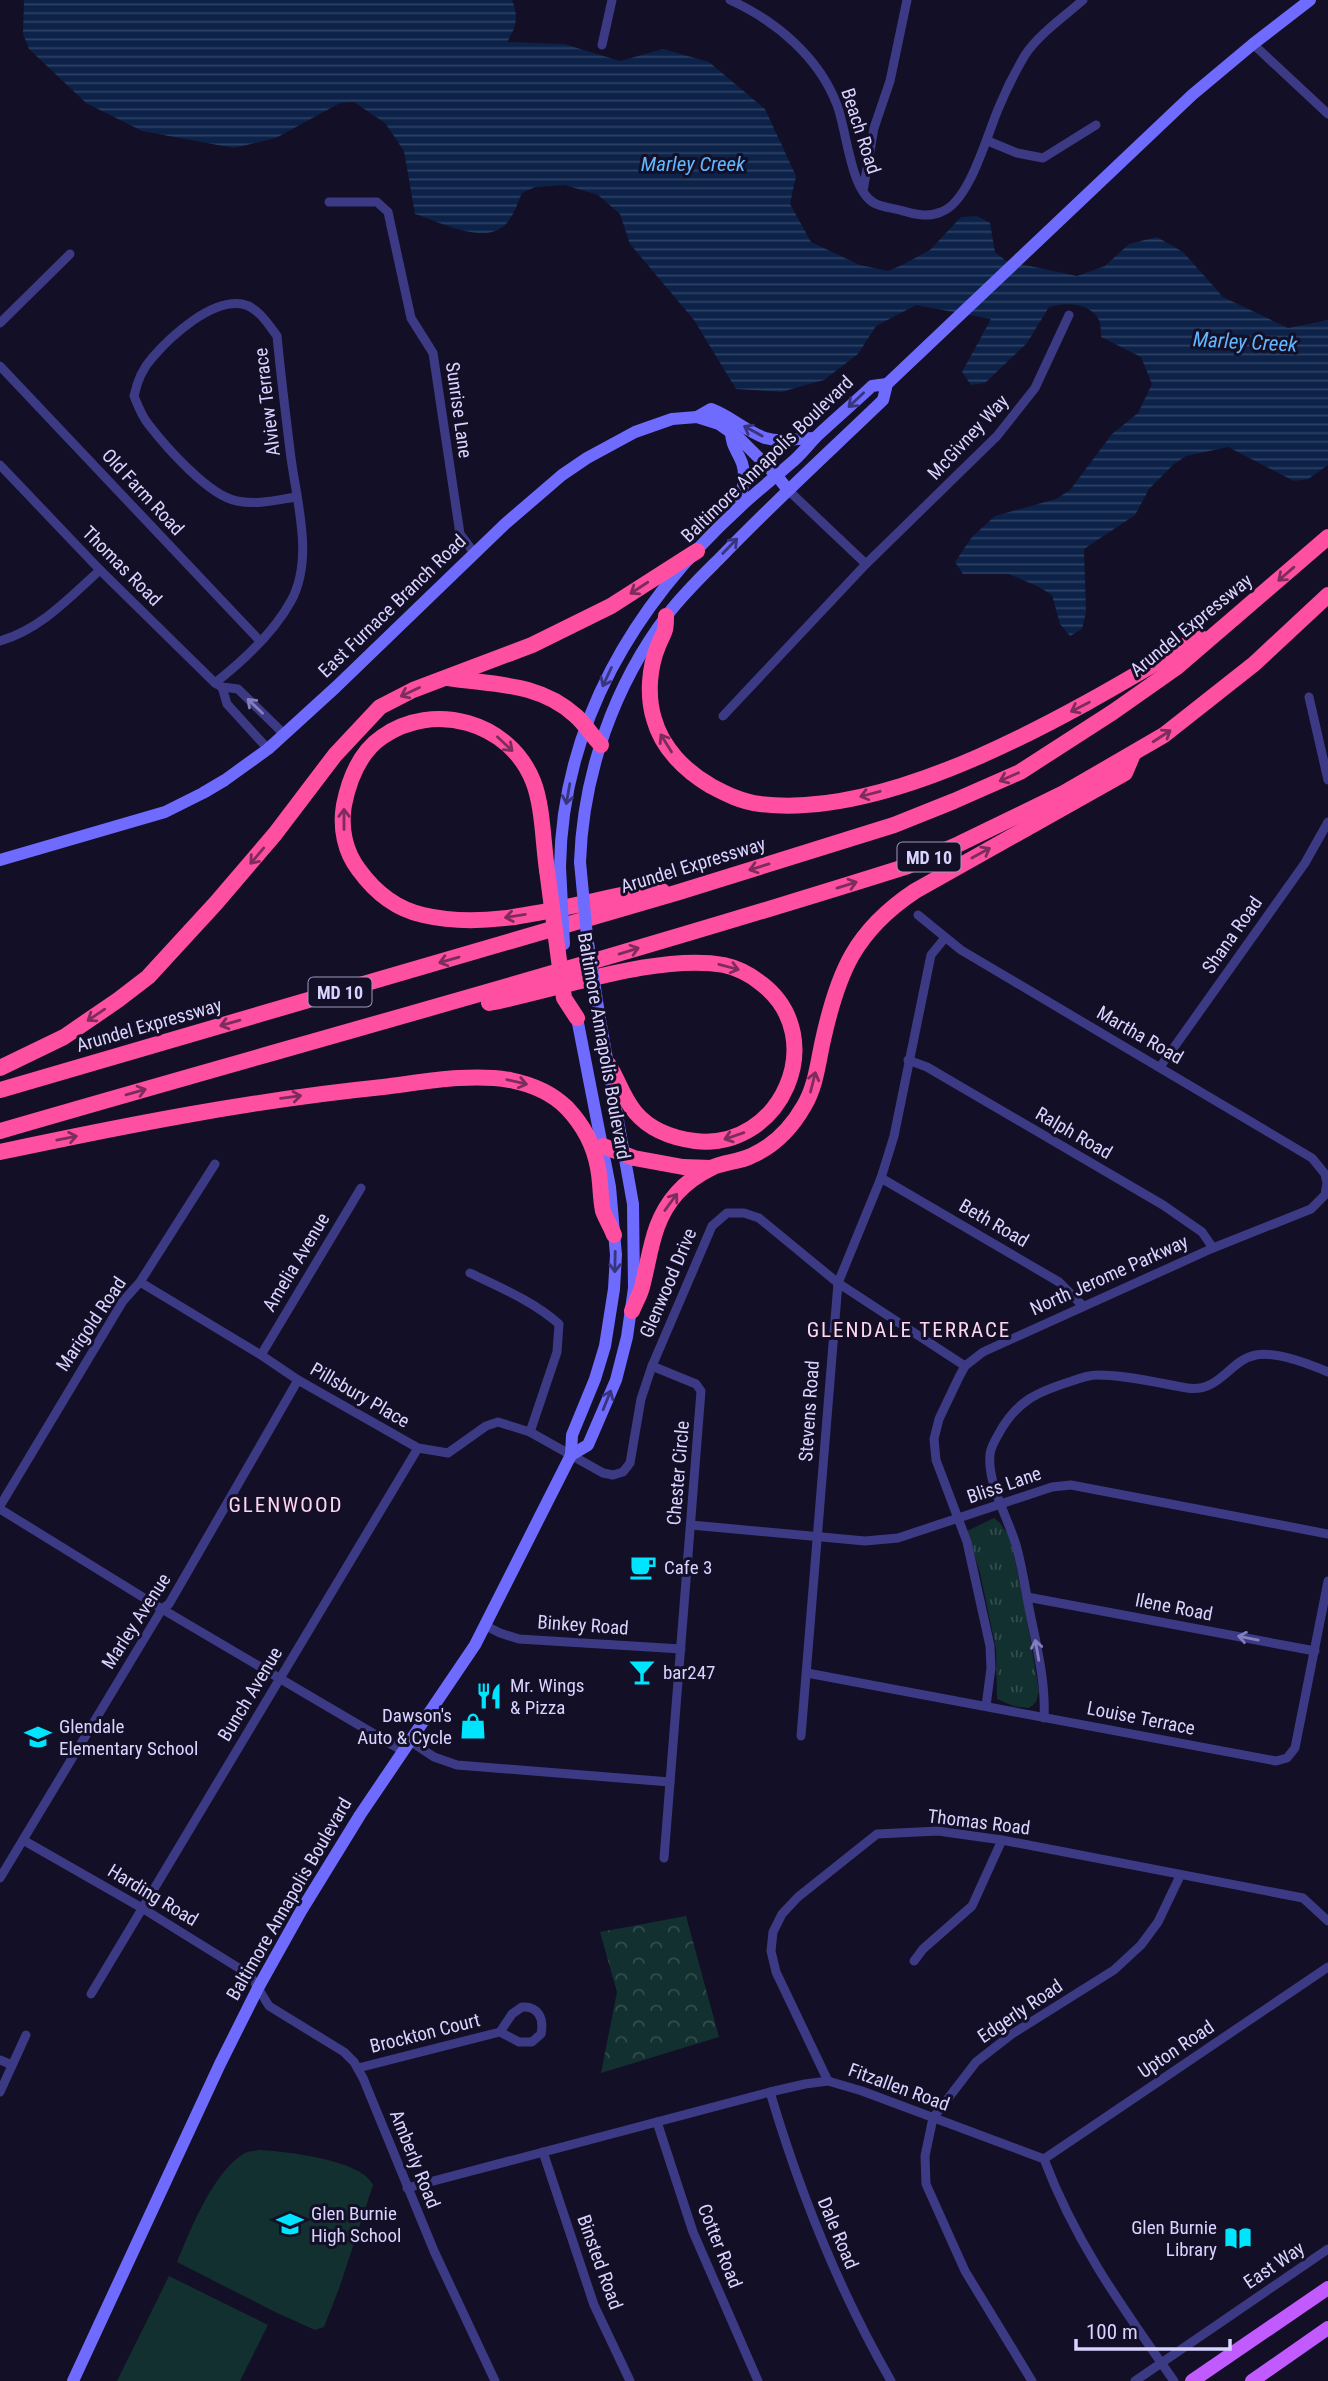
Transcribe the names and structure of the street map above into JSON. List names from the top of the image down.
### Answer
{
  "streets": {
    "highway": ["Arundel Expressway", "MD 10"],
    "main road": ["Baltimore Annapolis Boulevard", "East Furnace Branch Road"],
    "street": [
      "Beach Road",
      "Alview Terrace",
      "Sunrise Lane",
      "McGivney Way",
      "Old Farm Road",
      "Thomas Road",
      "Shana Road",
      "Martha Road",
      "Ralph Road",
      "Beth Road",
      "Amelia Avenue",
      "North Jerome Parkway",
      "Glenwood Drive",
      "Marigold Road",
      "Pillsbury Place",
      "Stevens Road",
      "Chester Circle",
      "Bliss Lane",
      "Ilene Road",
      "Marley Avenue",
      "Binkey Road",
      "Bunch Avenue",
      "Louise Terrace",
      "Harding Road",
      "Edgerly Road",
      "Brockton Court",
      "Upton Road",
      "Fitzallen Road",
      "Amberly Road",
      "Dale Road",
      "Cotter Road",
      "Binsted Road",
      "East Way"
    ]
  },
  "crossings": [
    ["Alview Terrace", "Old Farm Road"],
    ["Alview Terrace", "Thomas Road"],
    ["Sunrise Lane", "East Furnace Branch Road"],
    ["Baltimore Annapolis Boulevard", "East Furnace Branch Road"],
    ["Baltimore Annapolis Boulevard", "Glenwood Drive"],
    ["Baltimore Annapolis Boulevard", "Pillsbury Place"],
    ["Baltimore Annapolis Boulevard", "Binkey Road"],
    ["Baltimore Annapolis Boulevard", "Harding Road"],
    ["Baltimore Annapolis Boulevard", "Amberly Road"],
    ["Thomas Road", "East Furnace Branch Road"],
    ["Thomas Road", "Edgerly Road"],
    ["Thomas Road", "Fitzallen Road"],
    ["Shana Road", "Martha Road"],
    ["Martha Road", "North Jerome Parkway"],
    ["Martha Road", "Stevens Road"],
    ["Ralph Road", "North Jerome Parkway"],
    ["Ralph Road", "Stevens Road"],
    ["Beth Road", "North Jerome Parkway"],
    ["Beth Road", "Stevens Road"],
    ["Amelia Avenue", "Pillsbury Place"],
    ["North Jerome Parkway", "Glenwood Drive"],
    ["Glenwood Drive", "Pillsbury Place"],
    ["Glenwood Drive", "Stevens Road"],
    ["Glenwood Drive", "Chester Circle"],
    ["Marigold Road", "Pillsbury Place"],
    ["Pillsbury Place", "Marley Avenue"],
    ["Pillsbury Place", "Bunch Avenue"],
    ["Stevens Road", "Bliss Lane"],
    ["Stevens Road", "Louise Terrace"],
    ["Chester Circle", "Bliss Lane"],
    ["Chester Circle", "Binkey Road"],
    ["Ilene Road", "Louise Terrace"],
    ["Marley Avenue", "Harding Road"],
    ["Bunch Avenue", "Harding Road"],
    ["Harding Road", "Amberly Road"],
    ["Edgerly Road", "Fitzallen Road"],
    ["Brockton Court", "Amberly Road"],
    ["Upton Road", "Fitzallen Road"],
    ["Fitzallen Road", "Amberly Road"],
    ["Fitzallen Road", "Dale Road"],
    ["Fitzallen Road", "Cotter Road"],
    ["Fitzallen Road", "Binsted Road"]
  ],
  "one_way": ["Ilene Road"],
  "districts": ["GLENDALE TERRACE", "GLENWOOD"],
  "water": ["Marley Creek"],
  "places": {
    "cafe": ["Cafe 3"],
    "bar": ["bar247"],
    "restaurant": ["Mr. Wings & Pizza"],
    "shop": ["Dawson's Auto & Cycle"],
    "school or university": ["Glendale Elementary School", "Glen Burnie High School"],
    "library": ["Glen Burnie Library"]
  },
  "scale_bar": "100 m"
}
